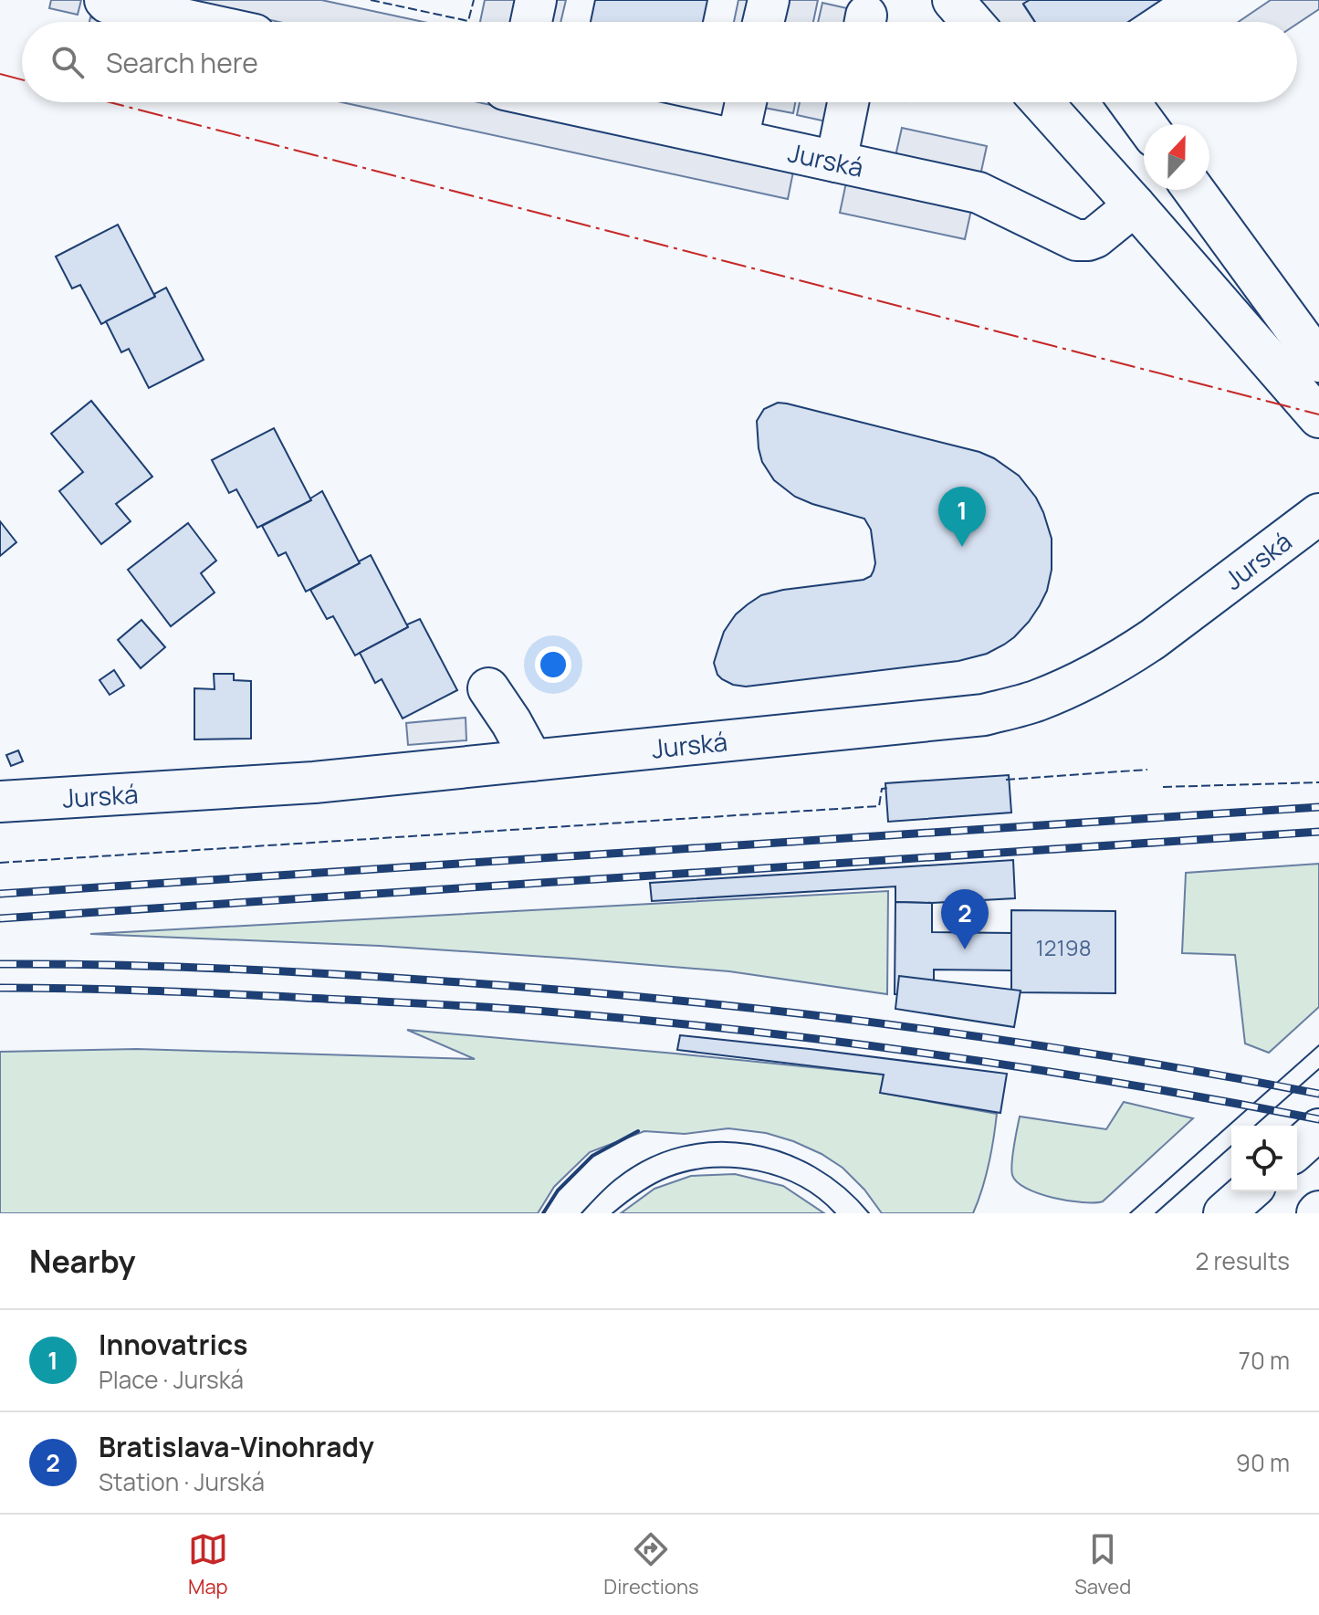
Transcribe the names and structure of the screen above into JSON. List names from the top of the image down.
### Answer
{
  "streets": {
    "street": ["Jurská"]
  },
  "house_numbers": ["12198"],
  "north": "top",
  "page": {
    "search": "Search here",
    "pins": ["1", "2"],
    "heading": ["Nearby", "2 results"],
    "list": [
      {
        "mark": "1",
        "name": "Innovatrics",
        "note": "Place · Jurská",
        "value": "70 m"
      },
      {
        "mark": "2",
        "name": "Bratislava-Vinohrady",
        "note": "Station · Jurská",
        "value": "90 m"
      }
    ],
    "nav": ["Map", "Directions", "Saved"]
  }
}
